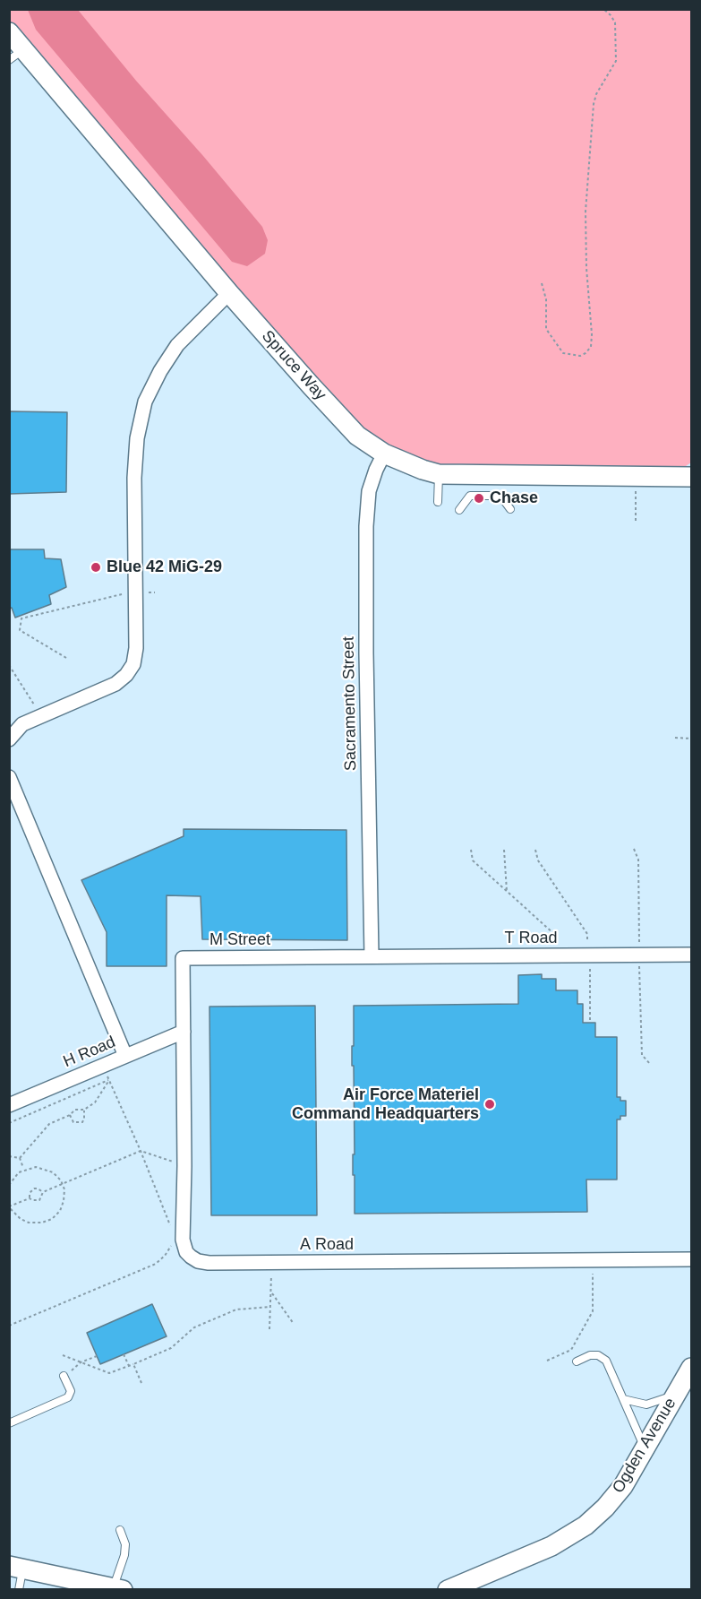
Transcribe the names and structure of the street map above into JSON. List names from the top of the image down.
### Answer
{
  "streets": {
    "street": [
      "Spruce Way",
      "Sacramento Street",
      "T Road",
      "M Street",
      "H Road",
      "A Road",
      "Ogden Avenue"
    ]
  },
  "crossings": [
    ["Spruce Way", "Sacramento Street"],
    ["Sacramento Street", "T Road"],
    ["Sacramento Street", "M Street"],
    ["T Road", "M Street"],
    ["M Street", "H Road"],
    ["M Street", "A Road"],
    ["H Road", "A Road"]
  ],
  "places": ["Chase", "Blue 42 MiG-29", "Air Force Materiel Command Headquarters"]
}
